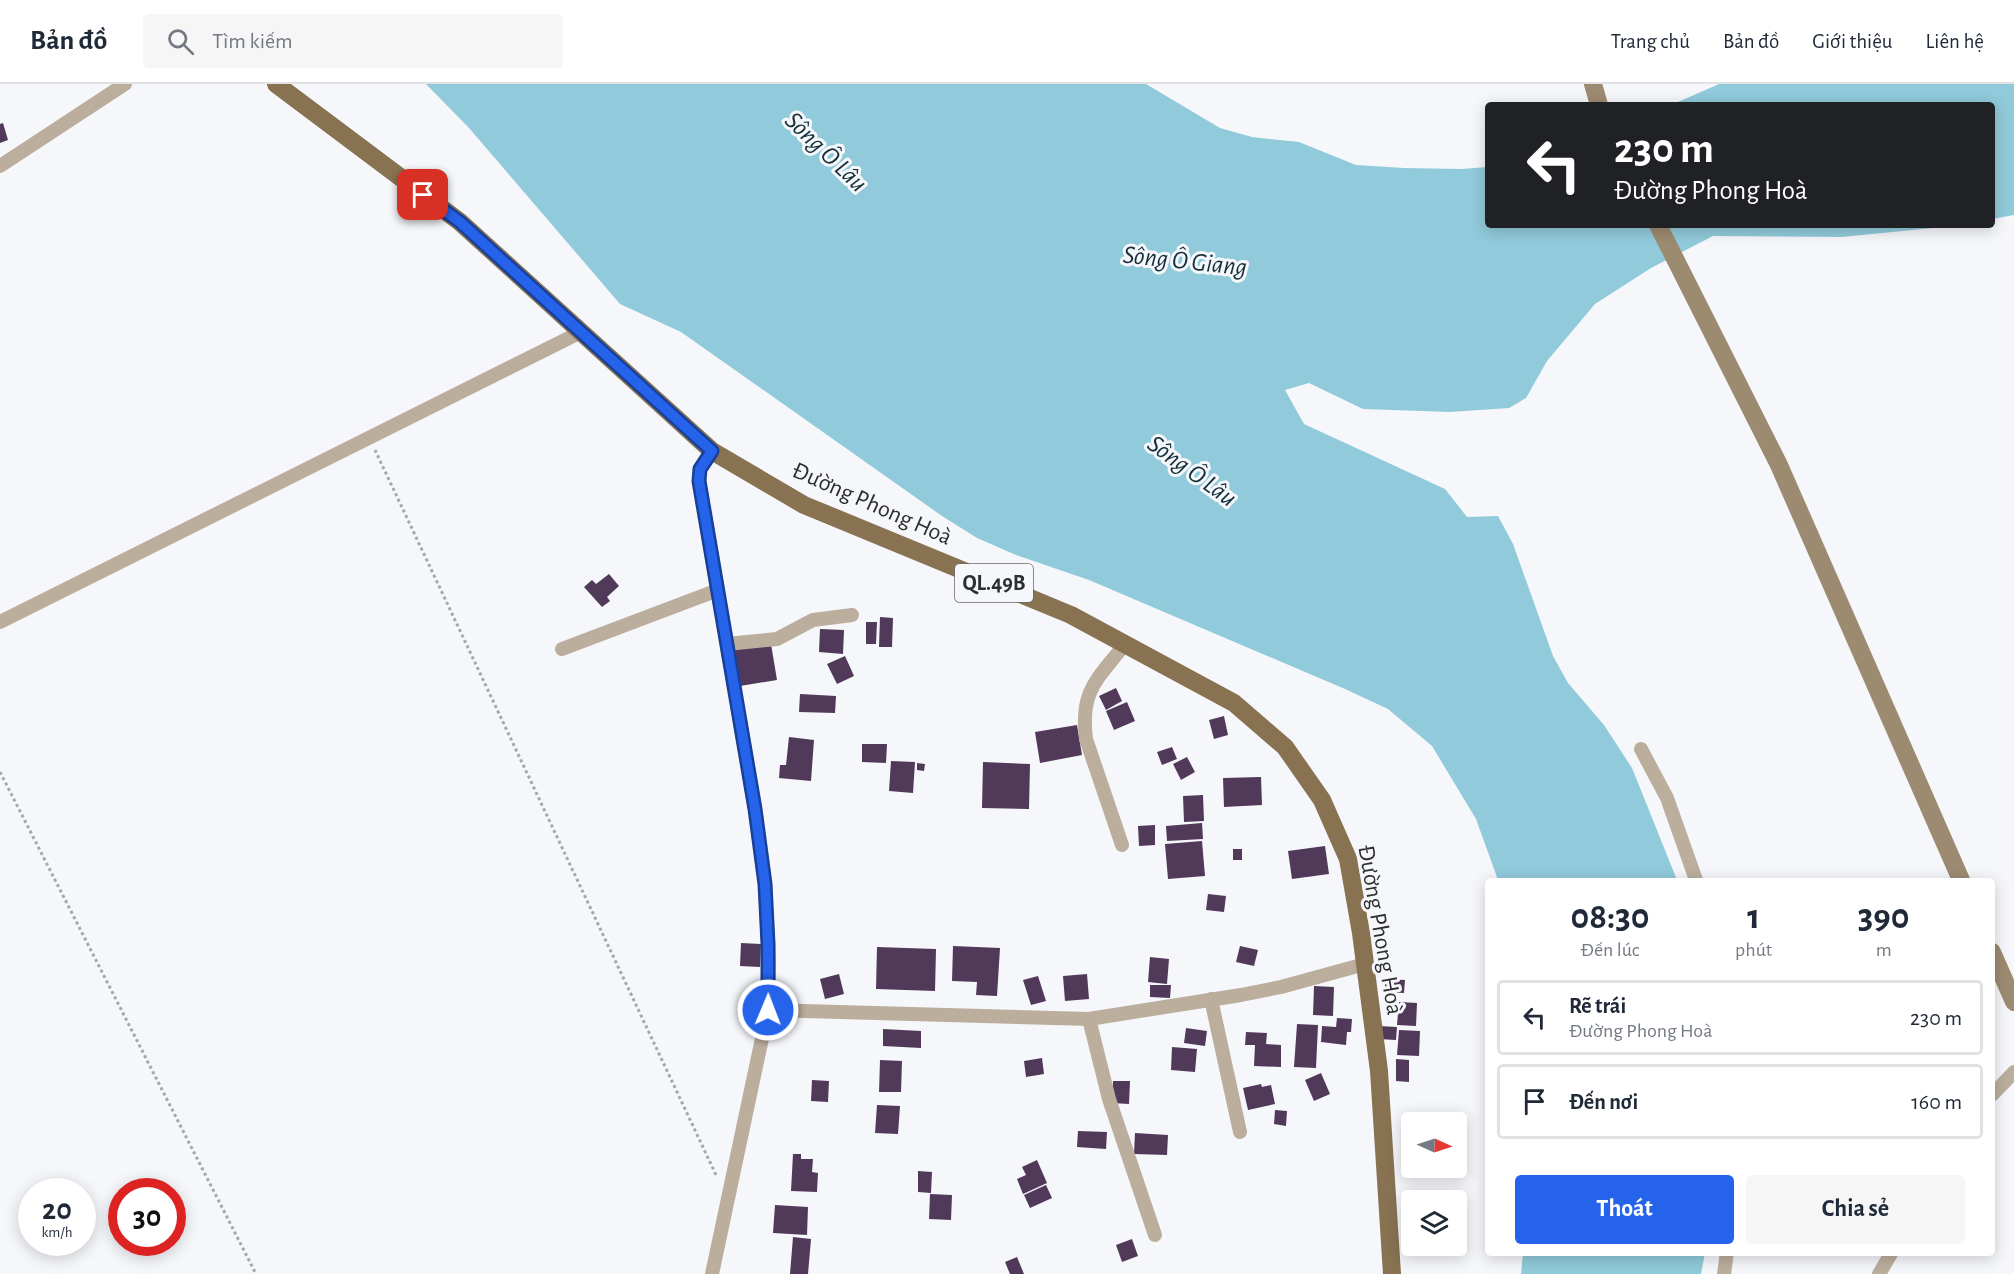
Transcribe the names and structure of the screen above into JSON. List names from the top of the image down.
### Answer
{
  "streets": {
    "main road": ["Đường Phong Hoà", "QL.49B"]
  },
  "water": ["Sông Ô Lâu", "Sông Ô Giang"],
  "north": "right",
  "page": {
    "header": "Bản đồ",
    "search": "Tìm kiếm",
    "nav": [
      "Trang chủ",
      "Bản đồ",
      "Giới thiệu",
      "Liên hệ"
    ],
    "turn": ["230 m", "Đường Phong Hoà"],
    "eta": [
      "08:30",
      "Đến lúc",
      "1",
      "phút",
      "390",
      "m"
    ],
    "list": [
      {
        "name": "Rẽ trái",
        "note": "Đường Phong Hoà",
        "value": "230 m"
      },
      {
        "name": "Đến nơi",
        "value": "160 m"
      }
    ],
    "buttons": ["Thoát", "Chia sẻ"],
    "speed": "20 km/h",
    "limit": "30"
  }
}
